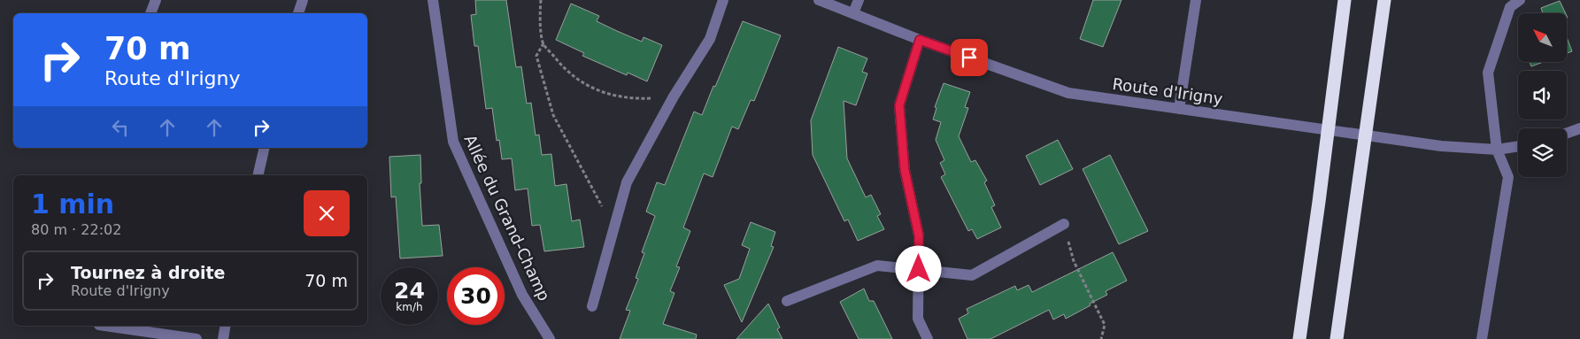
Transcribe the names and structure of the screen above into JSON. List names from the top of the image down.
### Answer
{
  "streets": {
    "street": ["Route d'Irigny", "Allée du Grand-Champ"]
  },
  "north": "top left",
  "page": {
    "turn": ["70 m", "Route d'Irigny"],
    "heading": ["1 min", "80 m · 22:02"],
    "list": [
      {
        "name": "Tournez à droite",
        "note": "Route d'Irigny",
        "value": "70 m"
      }
    ],
    "speed": "24 km/h",
    "limit": "30"
  }
}
